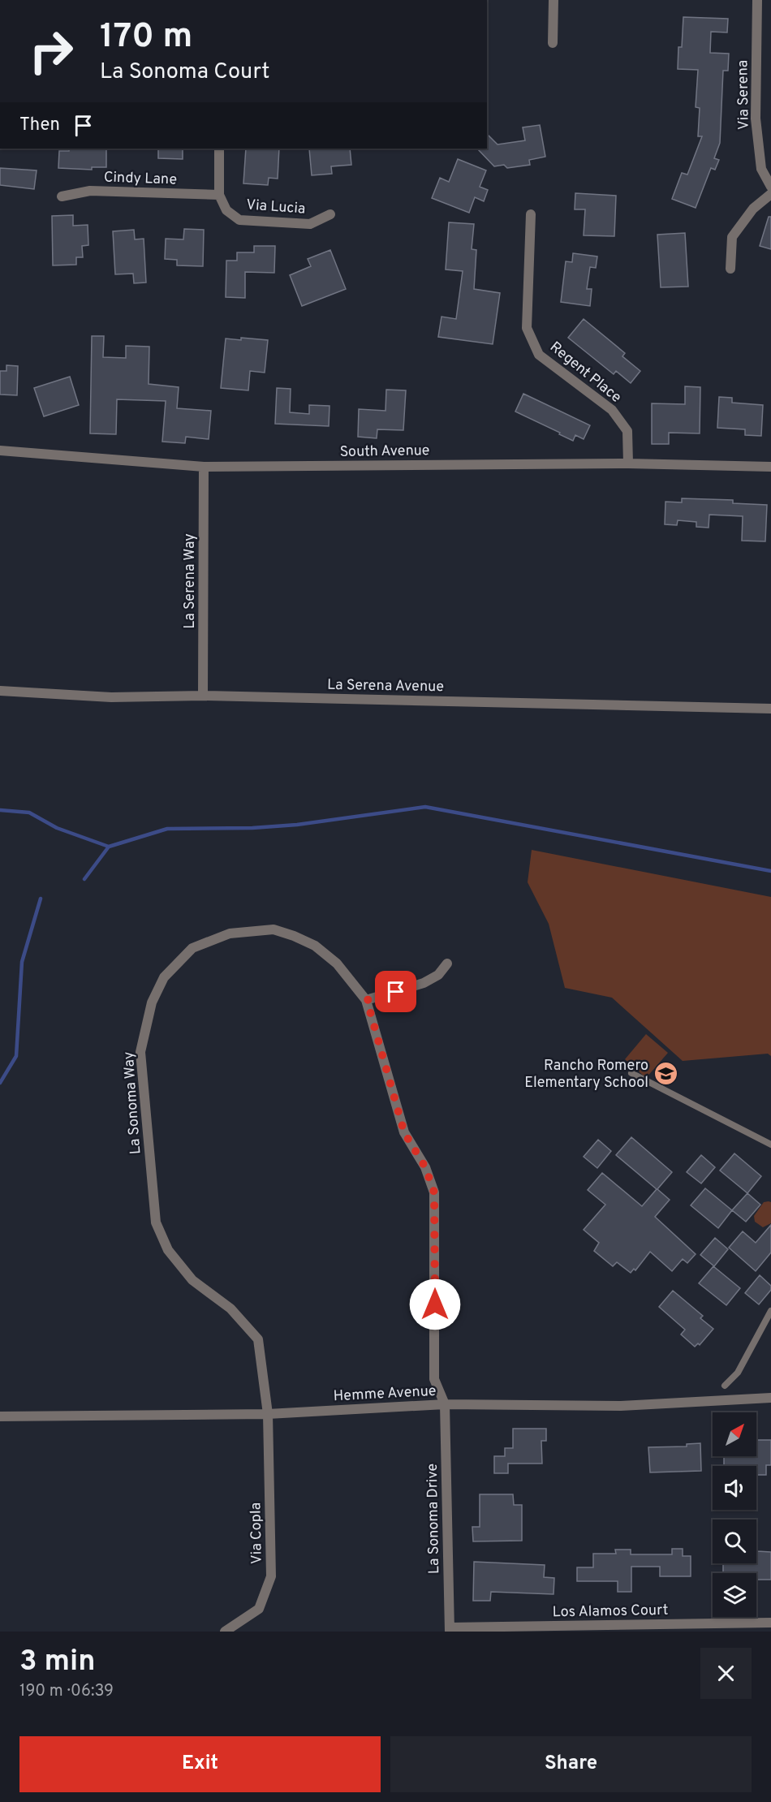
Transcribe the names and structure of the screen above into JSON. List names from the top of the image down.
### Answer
{
  "streets": {
    "street": [
      "Via Serena",
      "Cindy Lane",
      "Via Lucia",
      "Regent Place",
      "South Avenue",
      "La Serena Way",
      "La Serena Avenue",
      "La Sonoma Way",
      "Hemme Avenue",
      "La Sonoma Drive",
      "Via Copla",
      "Los Alamos Court"
    ]
  },
  "crossings": [
    ["Cindy Lane", "Via Lucia"],
    ["Regent Place", "South Avenue"],
    ["South Avenue", "La Serena Way"],
    ["La Serena Way", "La Serena Avenue"],
    ["La Sonoma Way", "Hemme Avenue"],
    ["La Sonoma Way", "La Sonoma Drive"],
    ["La Sonoma Way", "Via Copla"],
    ["Hemme Avenue", "La Sonoma Drive"],
    ["Hemme Avenue", "Via Copla"],
    ["La Sonoma Drive", "Los Alamos Court"]
  ],
  "places": {
    "school or university": ["Rancho Romero Elementary School"]
  },
  "north": "top right",
  "page": {
    "turn": ["170 m", "La Sonoma Court"],
    "then": "Then",
    "heading": ["3 min", "190 m · 06:39"],
    "buttons": ["Exit", "Share"]
  }
}
